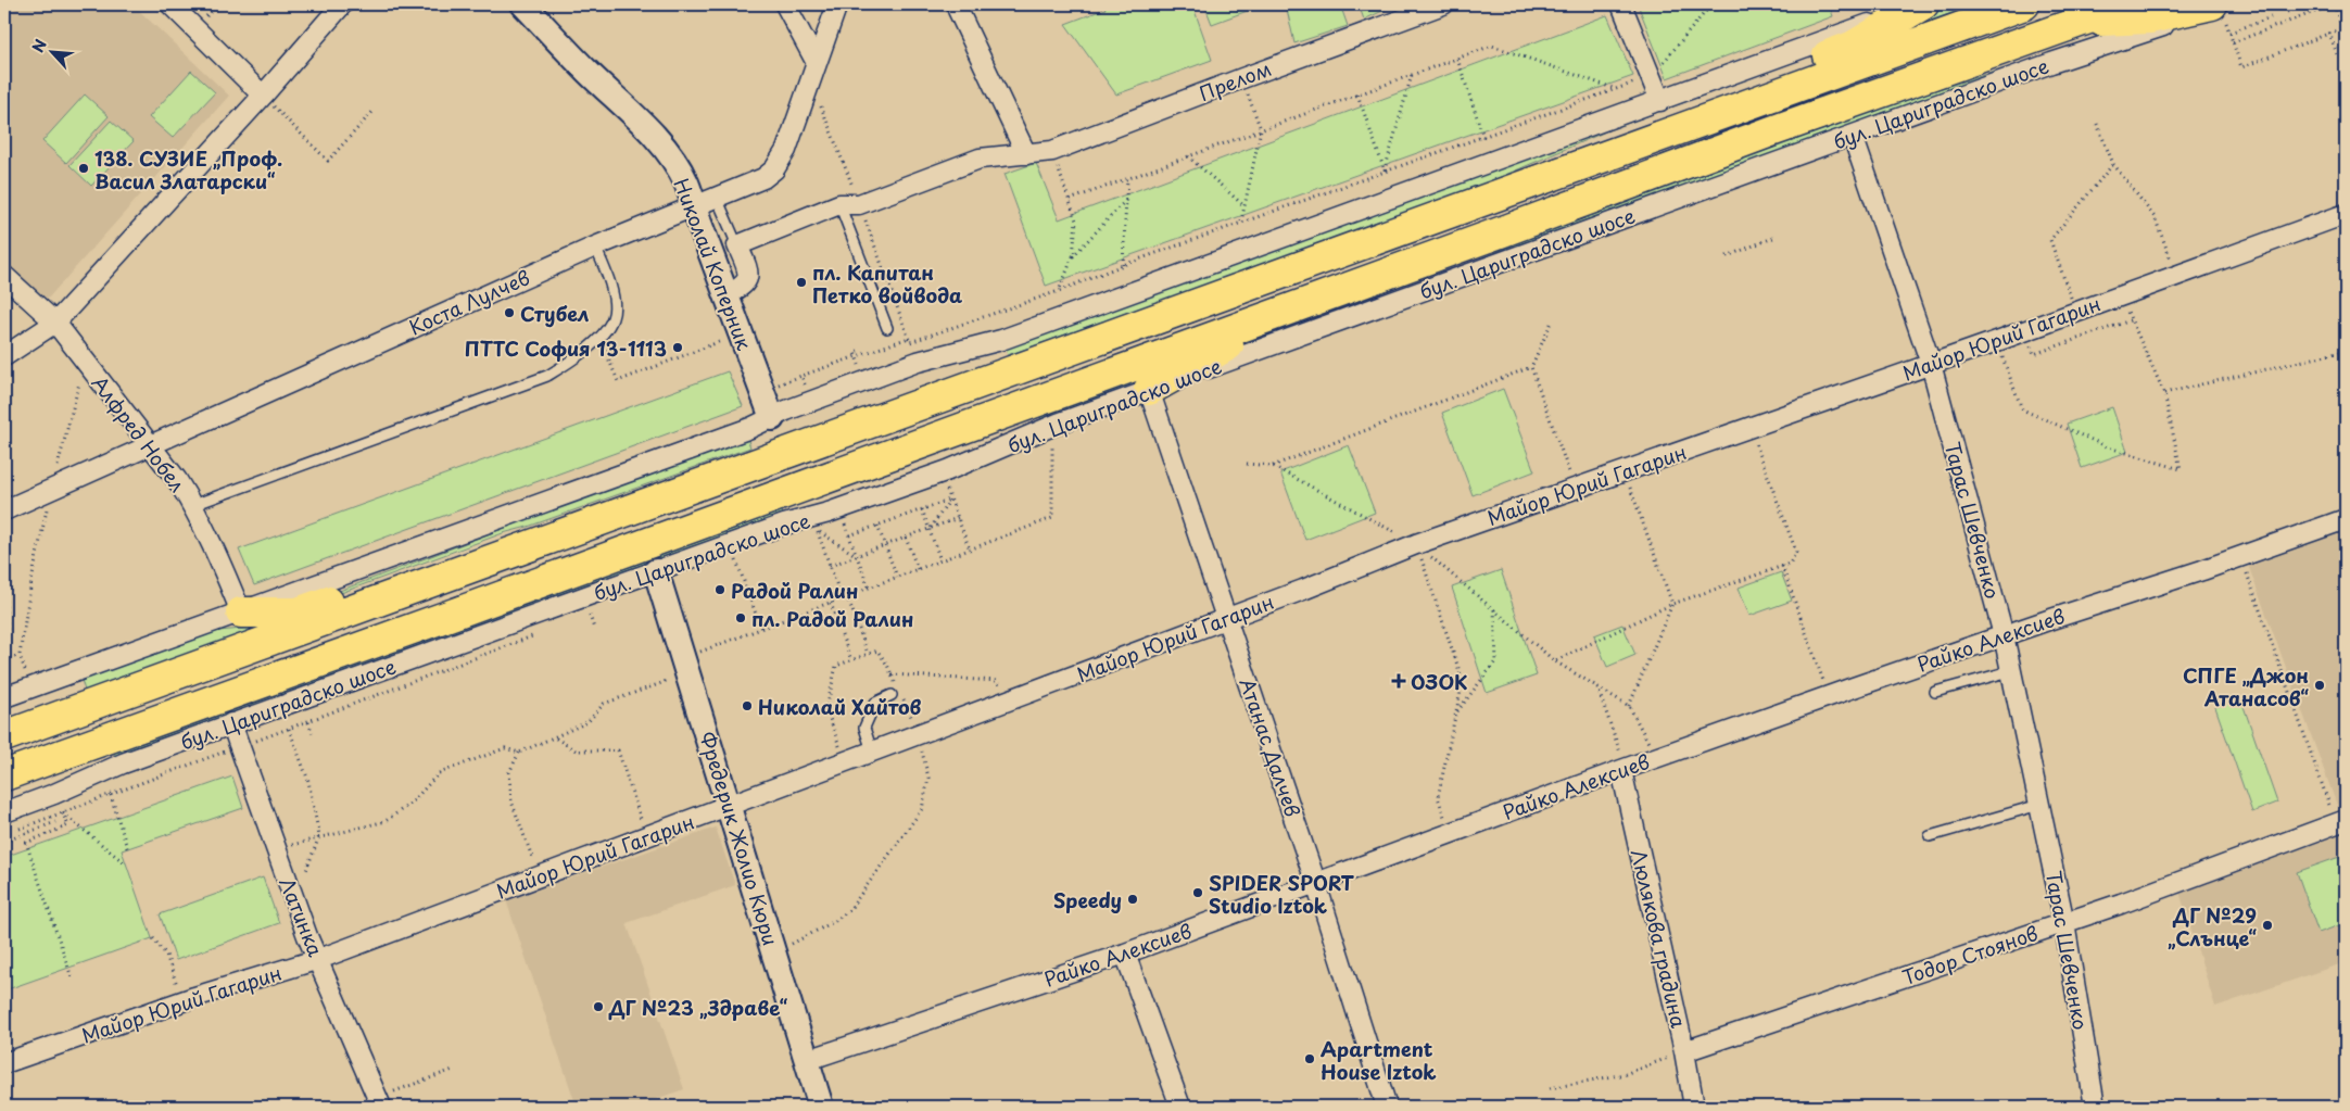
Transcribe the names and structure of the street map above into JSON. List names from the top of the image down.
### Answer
{
  "streets": {
    "highway": ["бул. Цариградско шосе"],
    "street": [
      "Прелом",
      "Николай Коперник",
      "Коста Лулчев",
      "Майор Юрий Гагарин",
      "Алфред Нобел",
      "Тарас Шевченко",
      "Райко Алексиев",
      "Атанас Далчев",
      "Фредерик Жолио Кюри",
      "Латинка",
      "Люлякова градина",
      "Тодор Стоянов"
    ]
  },
  "crossings": [
    ["бул. Цариградско шосе", "Тарас Шевченко"],
    ["бул. Цариградско шосе", "Атанас Далчев"],
    ["бул. Цариградско шосе", "Фредерик Жолио Кюри"],
    ["бул. Цариградско шосе", "Латинка"],
    ["Николай Коперник", "Коста Лулчев"],
    ["Коста Лулчев", "Алфред Нобел"],
    ["Майор Юрий Гагарин", "Тарас Шевченко"],
    ["Майор Юрий Гагарин", "Атанас Далчев"],
    ["Майор Юрий Гагарин", "Фредерик Жолио Кюри"],
    ["Майор Юрий Гагарин", "Латинка"],
    ["Тарас Шевченко", "Райко Алексиев"],
    ["Тарас Шевченко", "Тодор Стоянов"],
    ["Райко Алексиев", "Атанас Далчев"],
    ["Райко Алексиев", "Фредерик Жолио Кюри"],
    ["Райко Алексиев", "Люлякова градина"],
    ["Люлякова градина", "Тодор Стоянов"]
  ],
  "places": {
    "other": [
      "138. СУЗИЕ „Проф. Васил Златарски“",
      "пл. Капитан Петко войвода",
      "Стубел",
      "ПТТС София 13-1113",
      "Радой Ралин",
      "пл. Радой Ралин",
      "СПГЕ „Джон Атанасов“",
      "Николай Хайтов",
      "SPIDER SPORT Studio Iztok",
      "Speedy",
      "ДГ №29 „Слънце“",
      "ДГ №23 „Здраве“",
      "Apartment House Iztok"
    ],
    "health": ["ОЗОК"]
  },
  "north": "top left"
}
